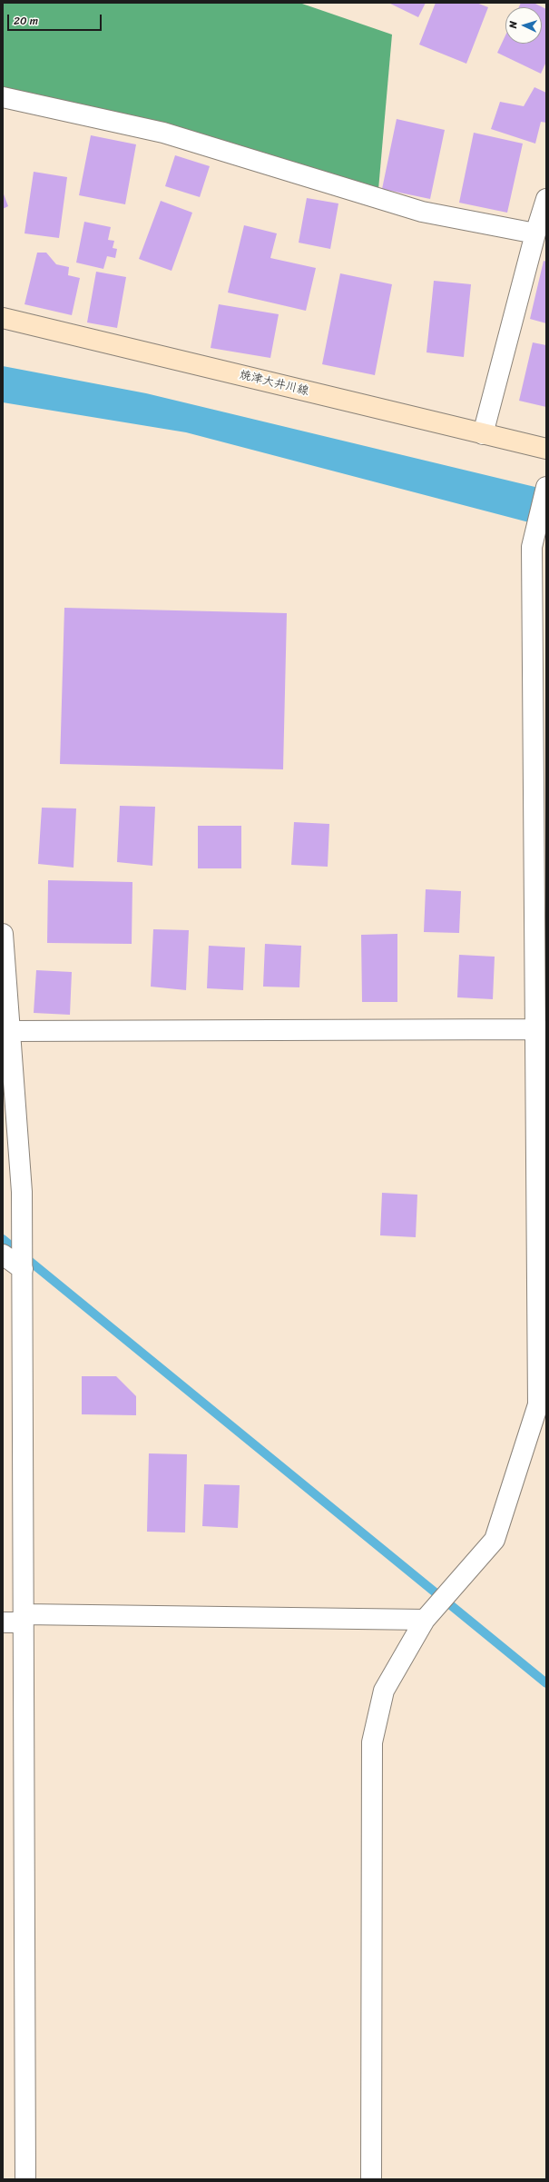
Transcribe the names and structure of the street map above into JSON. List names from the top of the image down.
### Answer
{
  "streets": {
    "main road": ["焼津大井川線"]
  },
  "scale_bar": "20 m",
  "north": "left"
}
